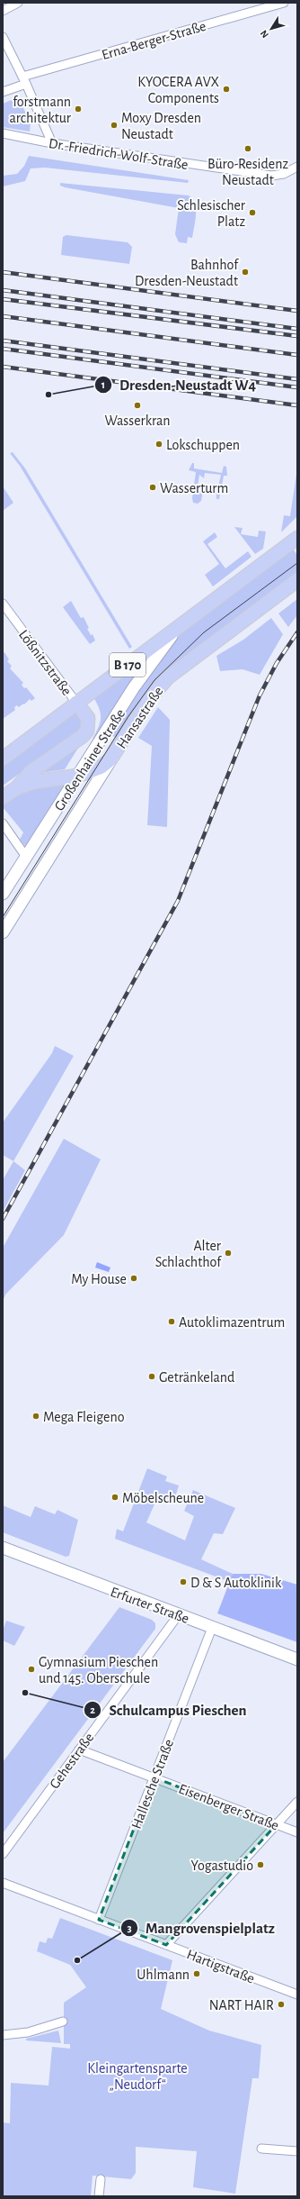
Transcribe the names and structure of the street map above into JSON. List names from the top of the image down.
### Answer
{
  "streets": {
    "main road": [
      "B 170",
      "Hansastraße",
      "Großenhainer Straße",
      "Erfurter Straße"
    ],
    "street": [
      "Erna-Berger-Straße",
      "Dr.-Friedrich-Wolf-Straße",
      "Lößnitzstraße",
      "Gehestraße",
      "Hallesche Straße",
      "Eisenberger Straße",
      "Hartigstraße"
    ]
  },
  "crossings": [
    ["Lößnitzstraße", "B 170"],
    ["B 170", "Großenhainer Straße"],
    ["Hansastraße", "Großenhainer Straße"],
    ["Erfurter Straße", "Gehestraße"],
    ["Erfurter Straße", "Hallesche Straße"],
    ["Gehestraße", "Eisenberger Straße"],
    ["Hallesche Straße", "Eisenberger Straße"],
    ["Hallesche Straße", "Hartigstraße"]
  ],
  "parks": ["Kleingartensparte „Neudorf“"],
  "places": [
    "KYOCERA AVX Components",
    "forstmann architektur",
    "Moxy Dresden Neustadt",
    "Büro-Residenz Neustadt",
    "Schlesischer Platz",
    "Bahnhof Dresden-Neustadt",
    "Dresden-Neustadt W4",
    "Wasserkran",
    "Lokschuppen",
    "Wasserturm",
    "Alter Schlachthof",
    "My House",
    "Autoklimazentrum",
    "Getränkeland",
    "Mega Fleigeno",
    "Möbelscheune",
    "D & S Autoklinik",
    "Gymnasium Pieschen und 145. Oberschule",
    "Schulcampus Pieschen",
    "Yogastudio",
    "Mangrovenspielplatz",
    "Uhlmann",
    "NART HAIR"
  ],
  "north": "bottom left"
}
